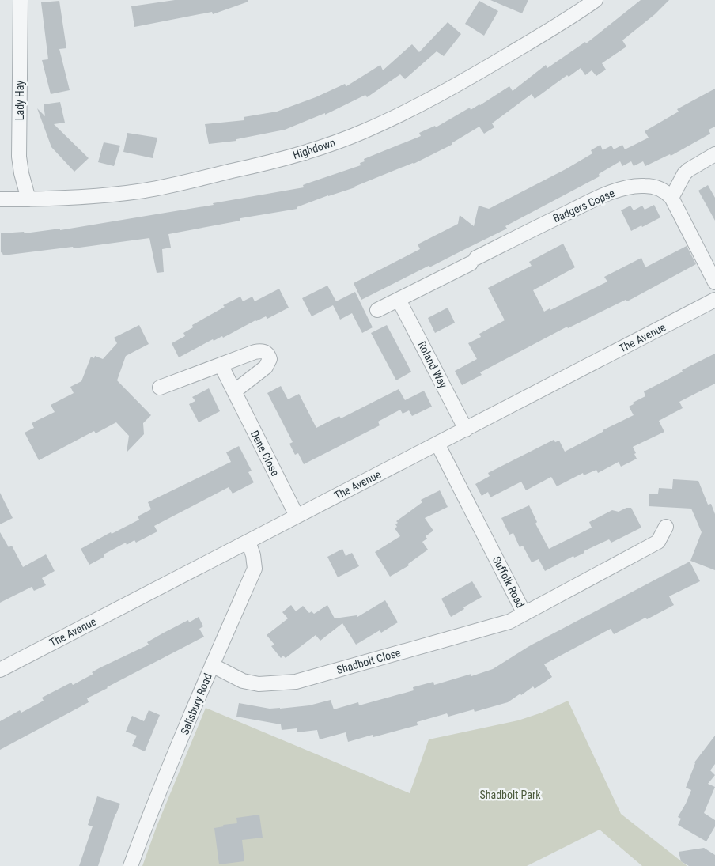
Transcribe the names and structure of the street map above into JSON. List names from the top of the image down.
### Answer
{
  "streets": {
    "street": [
      "Lady Hay",
      "Highdown",
      "Badgers Copse",
      "The Avenue",
      "Roland Way",
      "Dene Close",
      "Suffolk Road",
      "Shadbolt Close",
      "Salisbury Road"
    ]
  },
  "crossings": [
    ["Lady Hay", "Highdown"],
    ["Badgers Copse", "Roland Way"],
    ["The Avenue", "Roland Way"],
    ["The Avenue", "Dene Close"],
    ["The Avenue", "Suffolk Road"],
    ["The Avenue", "Salisbury Road"],
    ["Suffolk Road", "Shadbolt Close"],
    ["Shadbolt Close", "Salisbury Road"]
  ],
  "parks": ["Shadbolt Park"]
}
